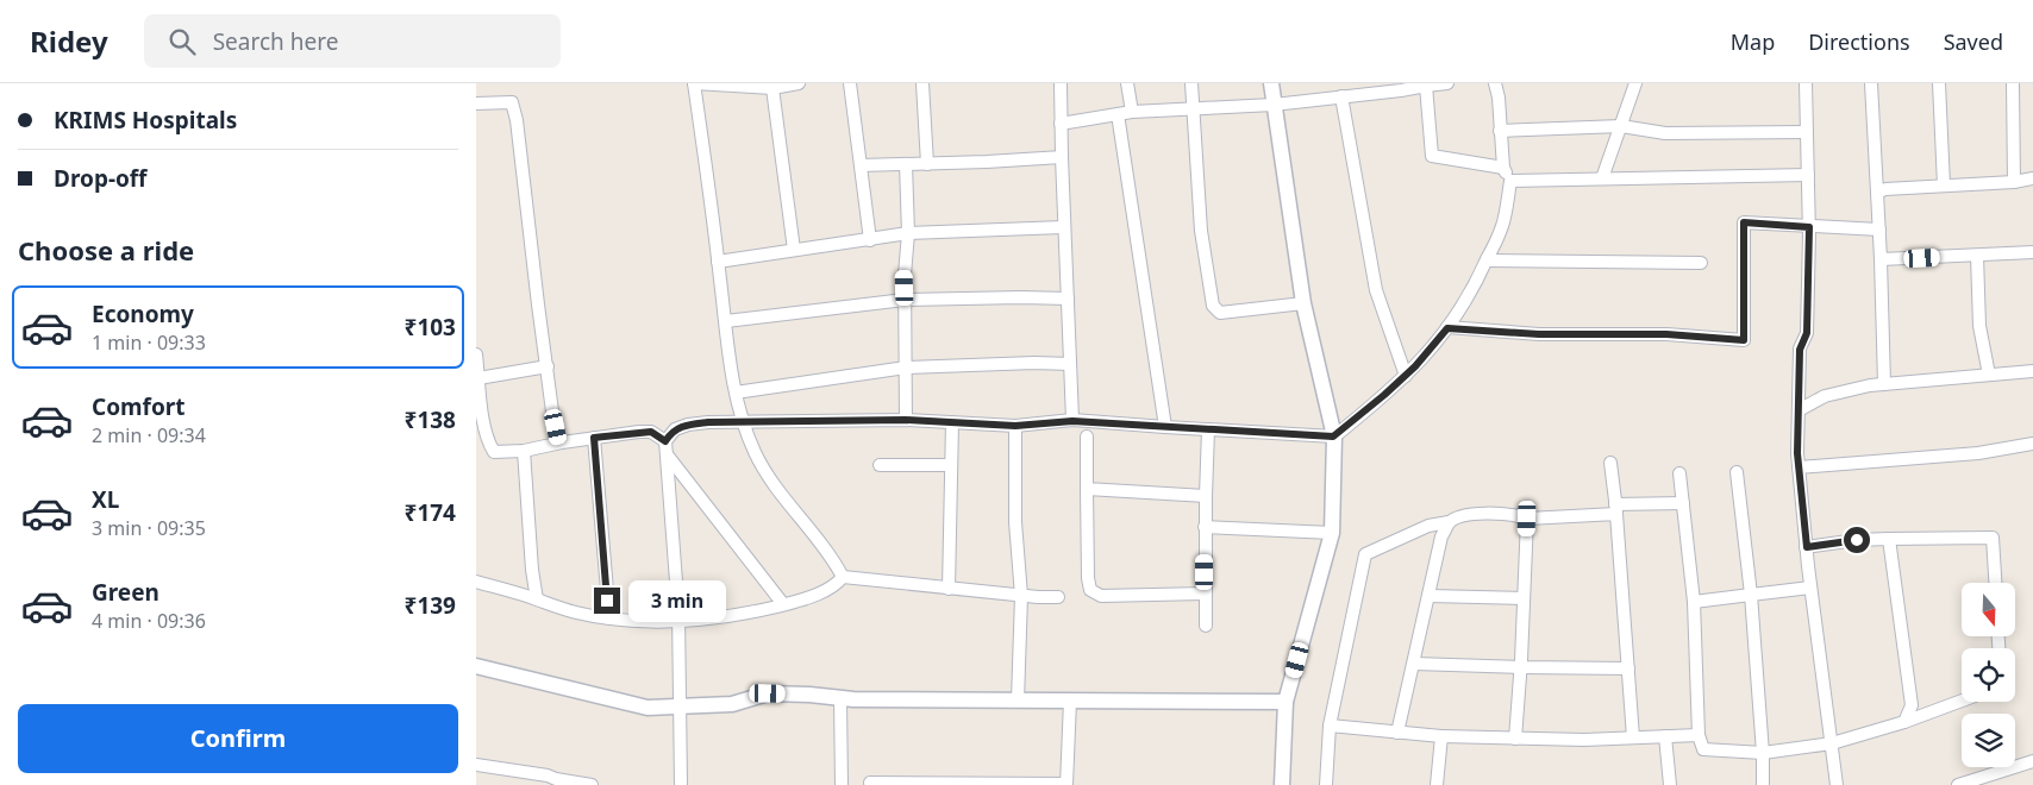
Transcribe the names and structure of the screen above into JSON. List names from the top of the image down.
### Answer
{
  "north": "bottom",
  "page": {
    "header": "Ridey",
    "search": "Search here",
    "nav": ["Map", "Directions", "Saved"],
    "banner": ["KRIMS Hospitals", "Drop-off"],
    "heading": "Choose a ride",
    "list": [
      {
        "name": "Economy",
        "note": "1 min · 09:33",
        "value": "₹103"
      },
      {
        "name": "Comfort",
        "note": "2 min · 09:34",
        "value": "₹138"
      },
      {
        "name": "XL",
        "note": "3 min · 09:35",
        "value": "₹174"
      },
      {
        "name": "Green",
        "note": "4 min · 09:36",
        "value": "₹139"
      }
    ],
    "bubble": "3 min",
    "buttons": "Confirm"
  }
}
